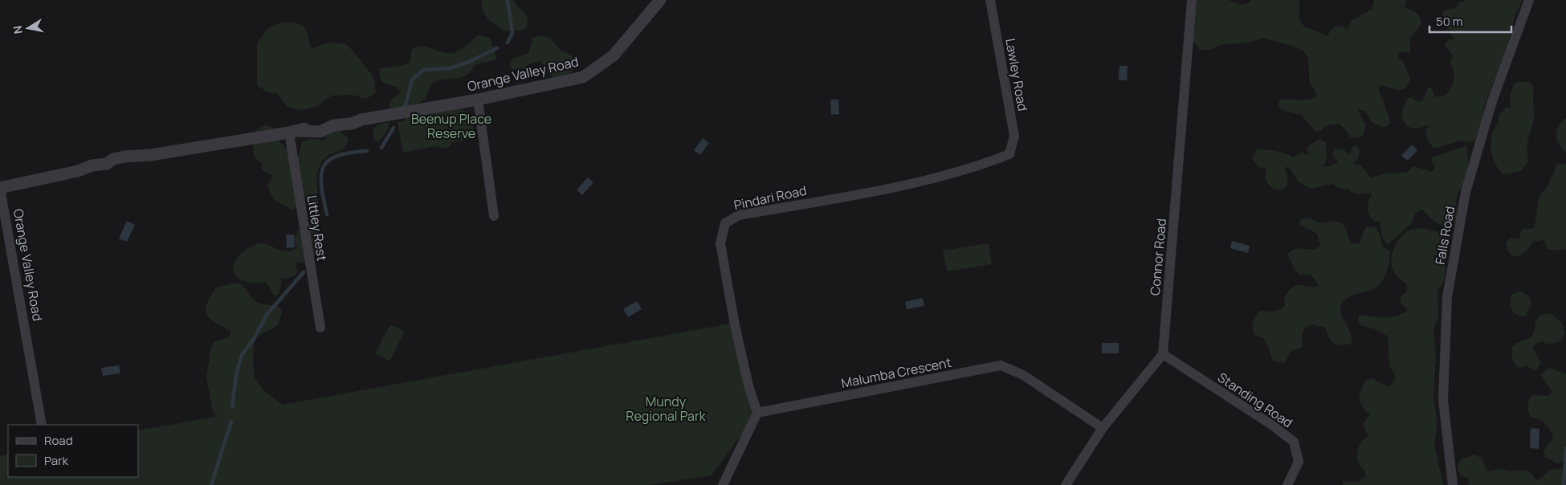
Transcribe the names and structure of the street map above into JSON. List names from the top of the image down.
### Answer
{
  "streets": {
    "street": [
      "Orange Valley Road",
      "Lawley Road",
      "Pindari Road",
      "Littley Rest",
      "Falls Road",
      "Connor Road",
      "Malumba Crescent",
      "Standing Road"
    ]
  },
  "crossings": [
    ["Orange Valley Road", "Littley Rest"],
    ["Lawley Road", "Pindari Road"],
    ["Pindari Road", "Malumba Crescent"],
    ["Connor Road", "Standing Road"]
  ],
  "parks": ["Beenup Place Reserve", "Mundy Regional Park"],
  "legend": ["Road", "Park"],
  "scale_bar": "50 m",
  "north": "left"
}
